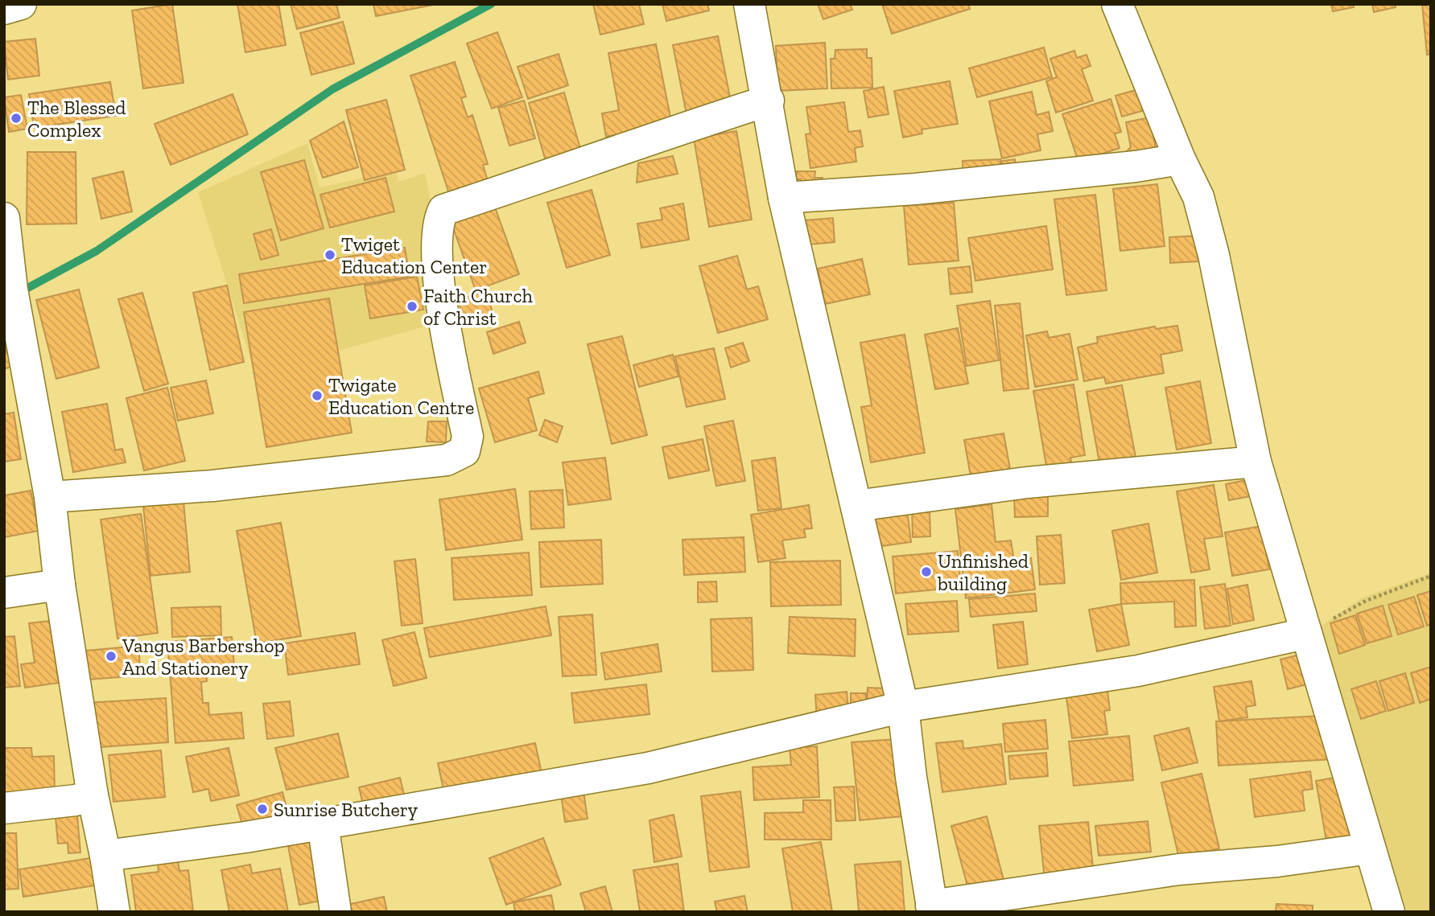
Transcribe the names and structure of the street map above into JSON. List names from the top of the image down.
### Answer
{
  "places": [
    "The Blessed Complex",
    "Twiget Education Center",
    "Faith Church of Christ",
    "Twigate Education Centre",
    "Unfinished building",
    "Vangus Barbershop And Stationery",
    "Sunrise Butchery"
  ]
}
